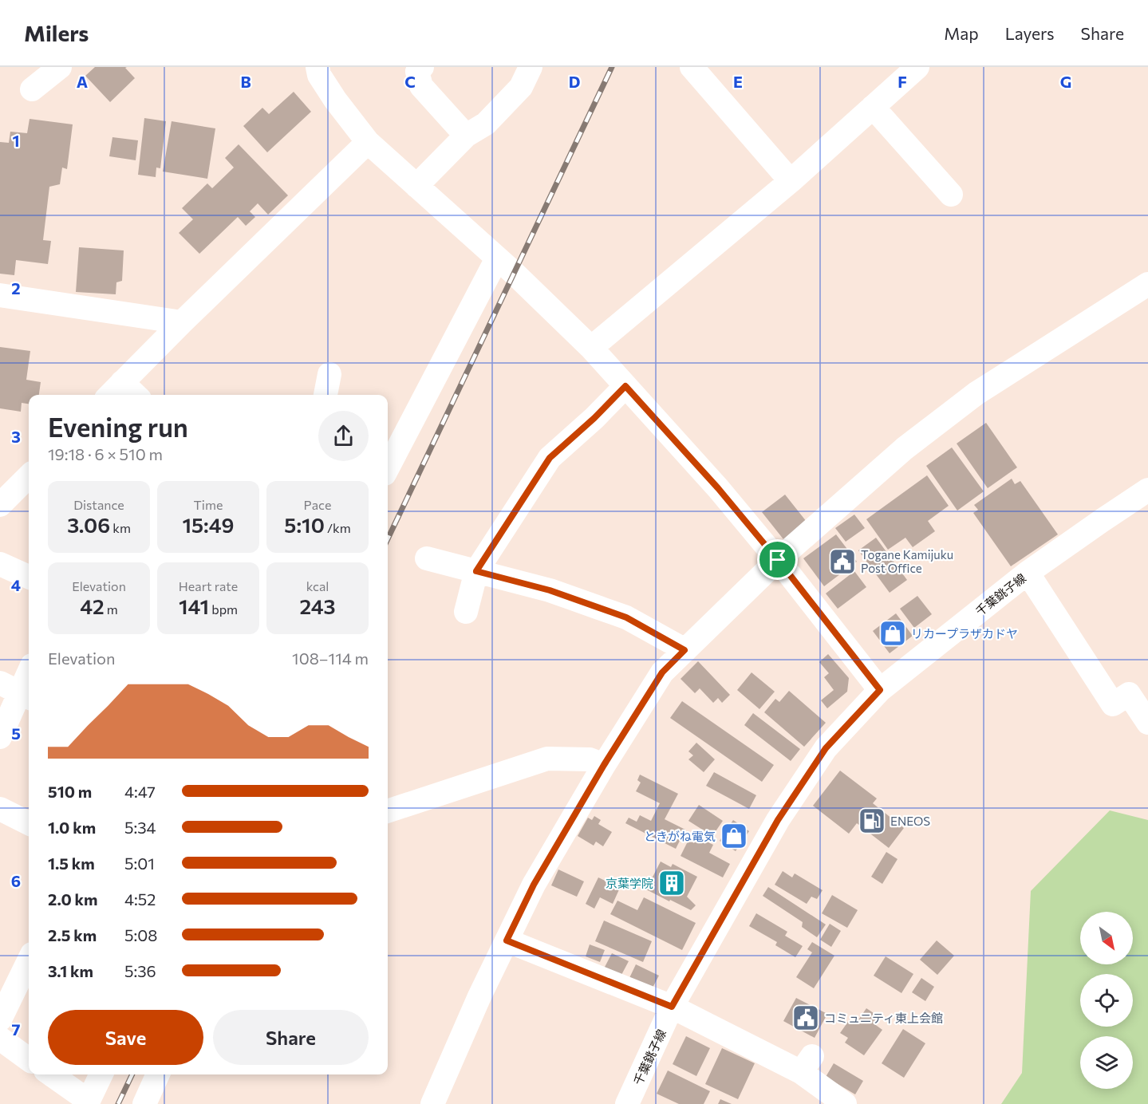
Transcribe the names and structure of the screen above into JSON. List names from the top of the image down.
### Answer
{
  "streets": {
    "street": ["千葉銚子線"]
  },
  "places": {
    "public building": ["Togane Kamijuku Post Office", "コミュニティ東上会館"],
    "shop": ["リカープラザカドヤ", "ときがね電気"],
    "fuel station": ["ENEOS"],
    "building": ["京葉学院"]
  },
  "north": "bottom right",
  "page": {
    "header": "Milers",
    "nav": ["Map", "Layers", "Share"],
    "heading": ["Evening run", "19:18 · 6 × 510 m"],
    "stats": [
      ["Distance", "3.06 km"],
      ["Time", "15:49"],
      ["Pace", "5:10 /km"],
      ["Elevation", "42 m"],
      ["Heart rate", "141 bpm"],
      ["kcal", "243"]
    ],
    "chart": ["Elevation", "108–114 m"],
    "list": [
      {
        "name": "510 m",
        "note": "4:47"
      },
      {
        "name": "1.0 km",
        "note": "5:34"
      },
      {
        "name": "1.5 km",
        "note": "5:01"
      },
      {
        "name": "2.0 km",
        "note": "4:52"
      },
      {
        "name": "2.5 km",
        "note": "5:08"
      },
      {
        "name": "3.1 km",
        "note": "5:36"
      }
    ],
    "buttons": ["Save", "Share"]
  },
  "grid": {
    "columns": [
      "A",
      "B",
      "C",
      "D",
      "E",
      "F",
      "G"
    ],
    "rows": [
      "1",
      "2",
      "3",
      "4",
      "5",
      "6",
      "7"
    ]
  }
}
